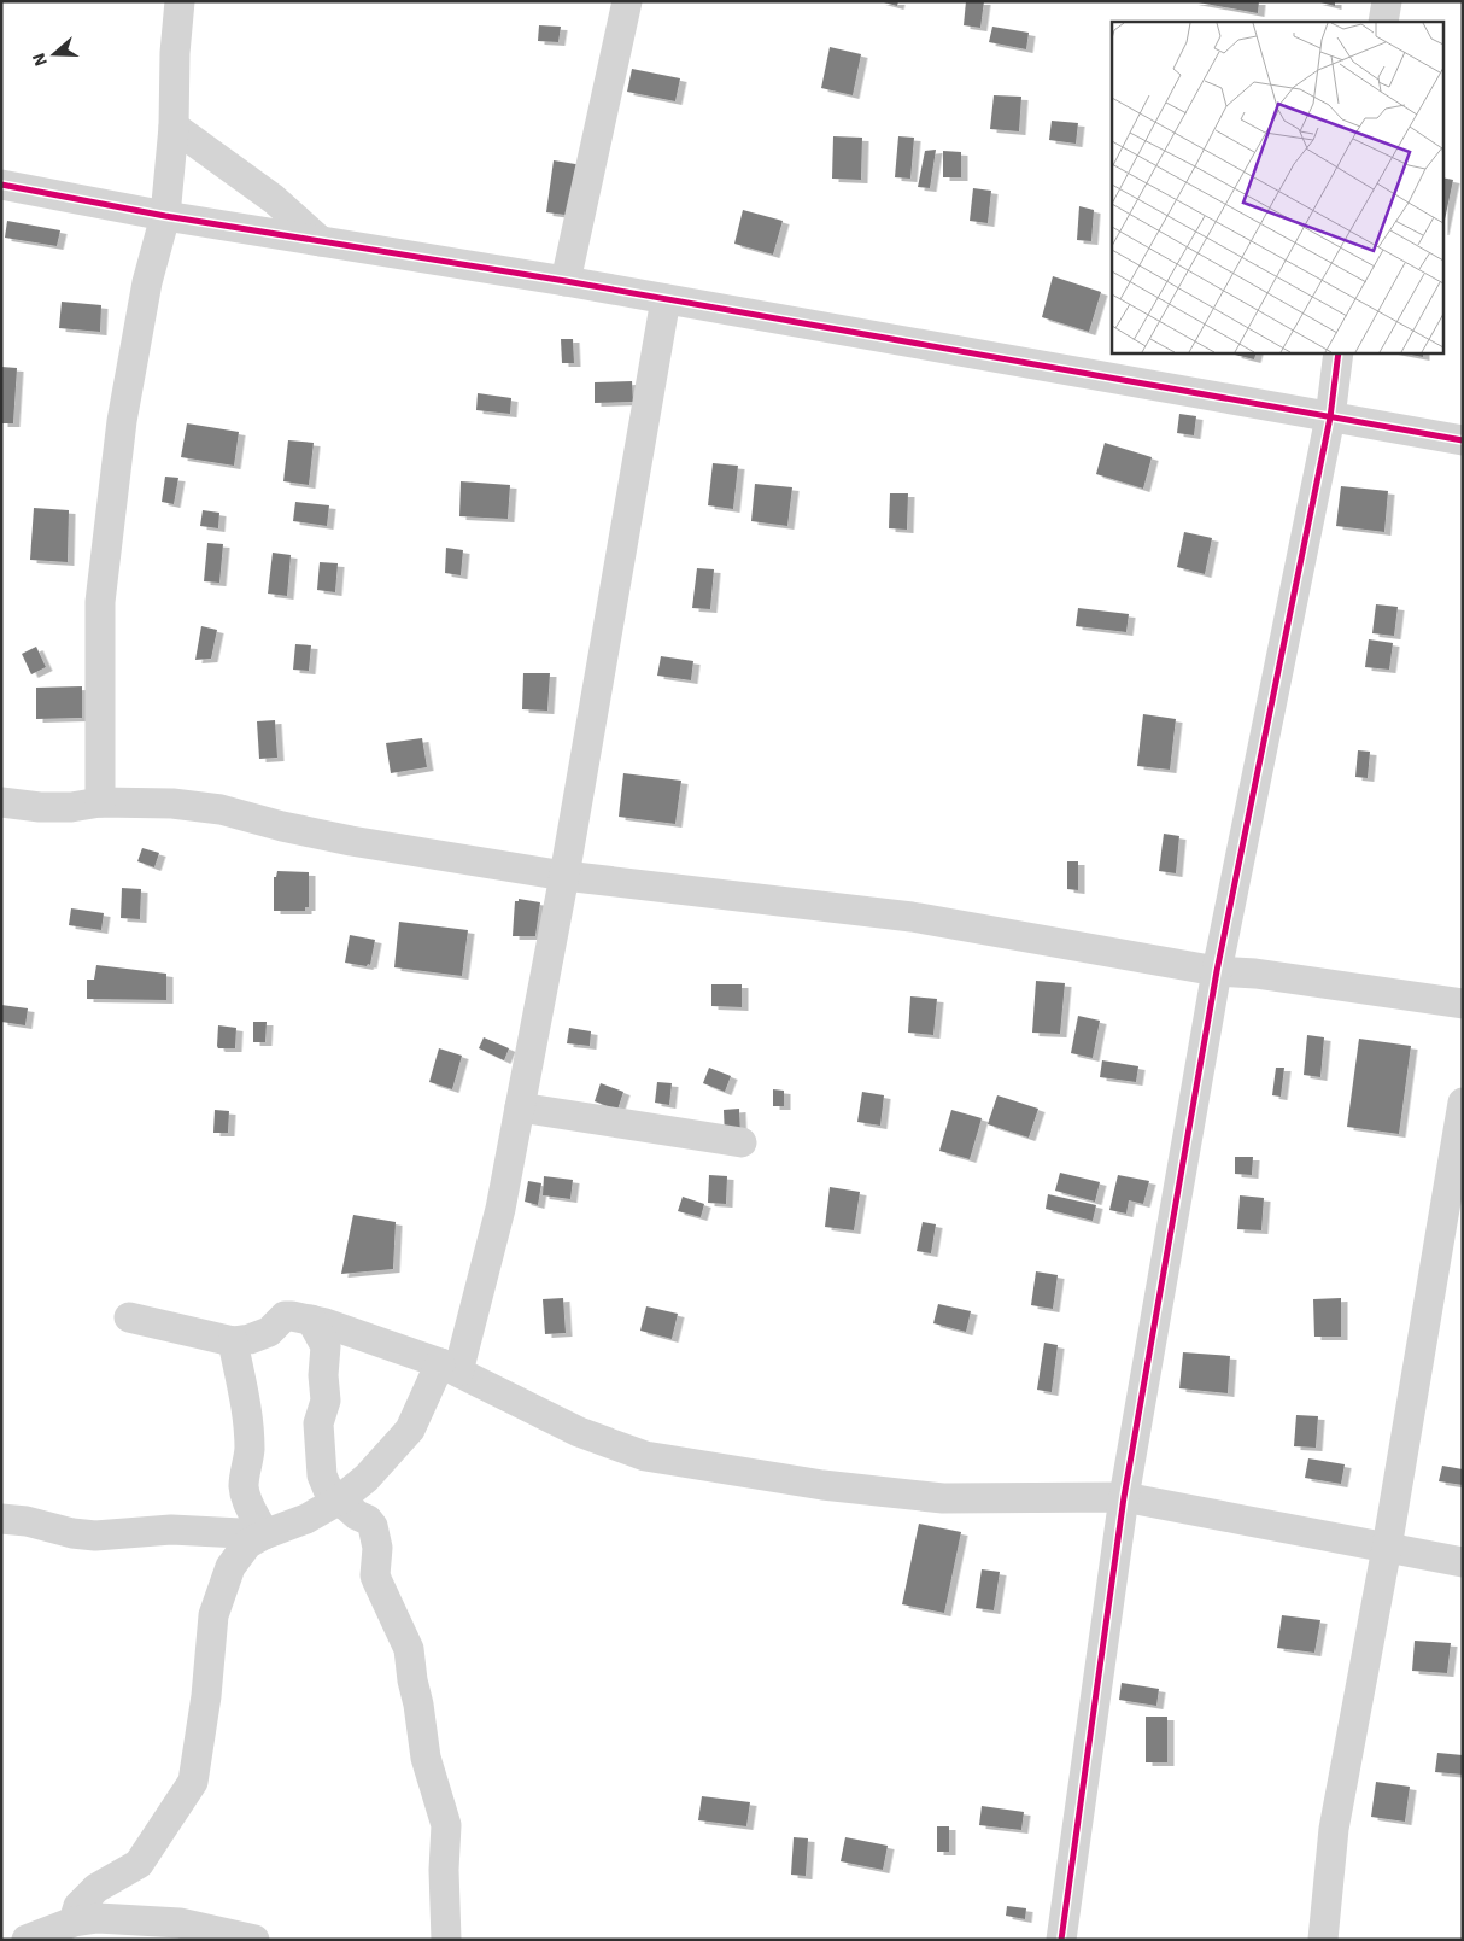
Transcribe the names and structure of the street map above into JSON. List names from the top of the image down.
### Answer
{
  "north": "left"
}
